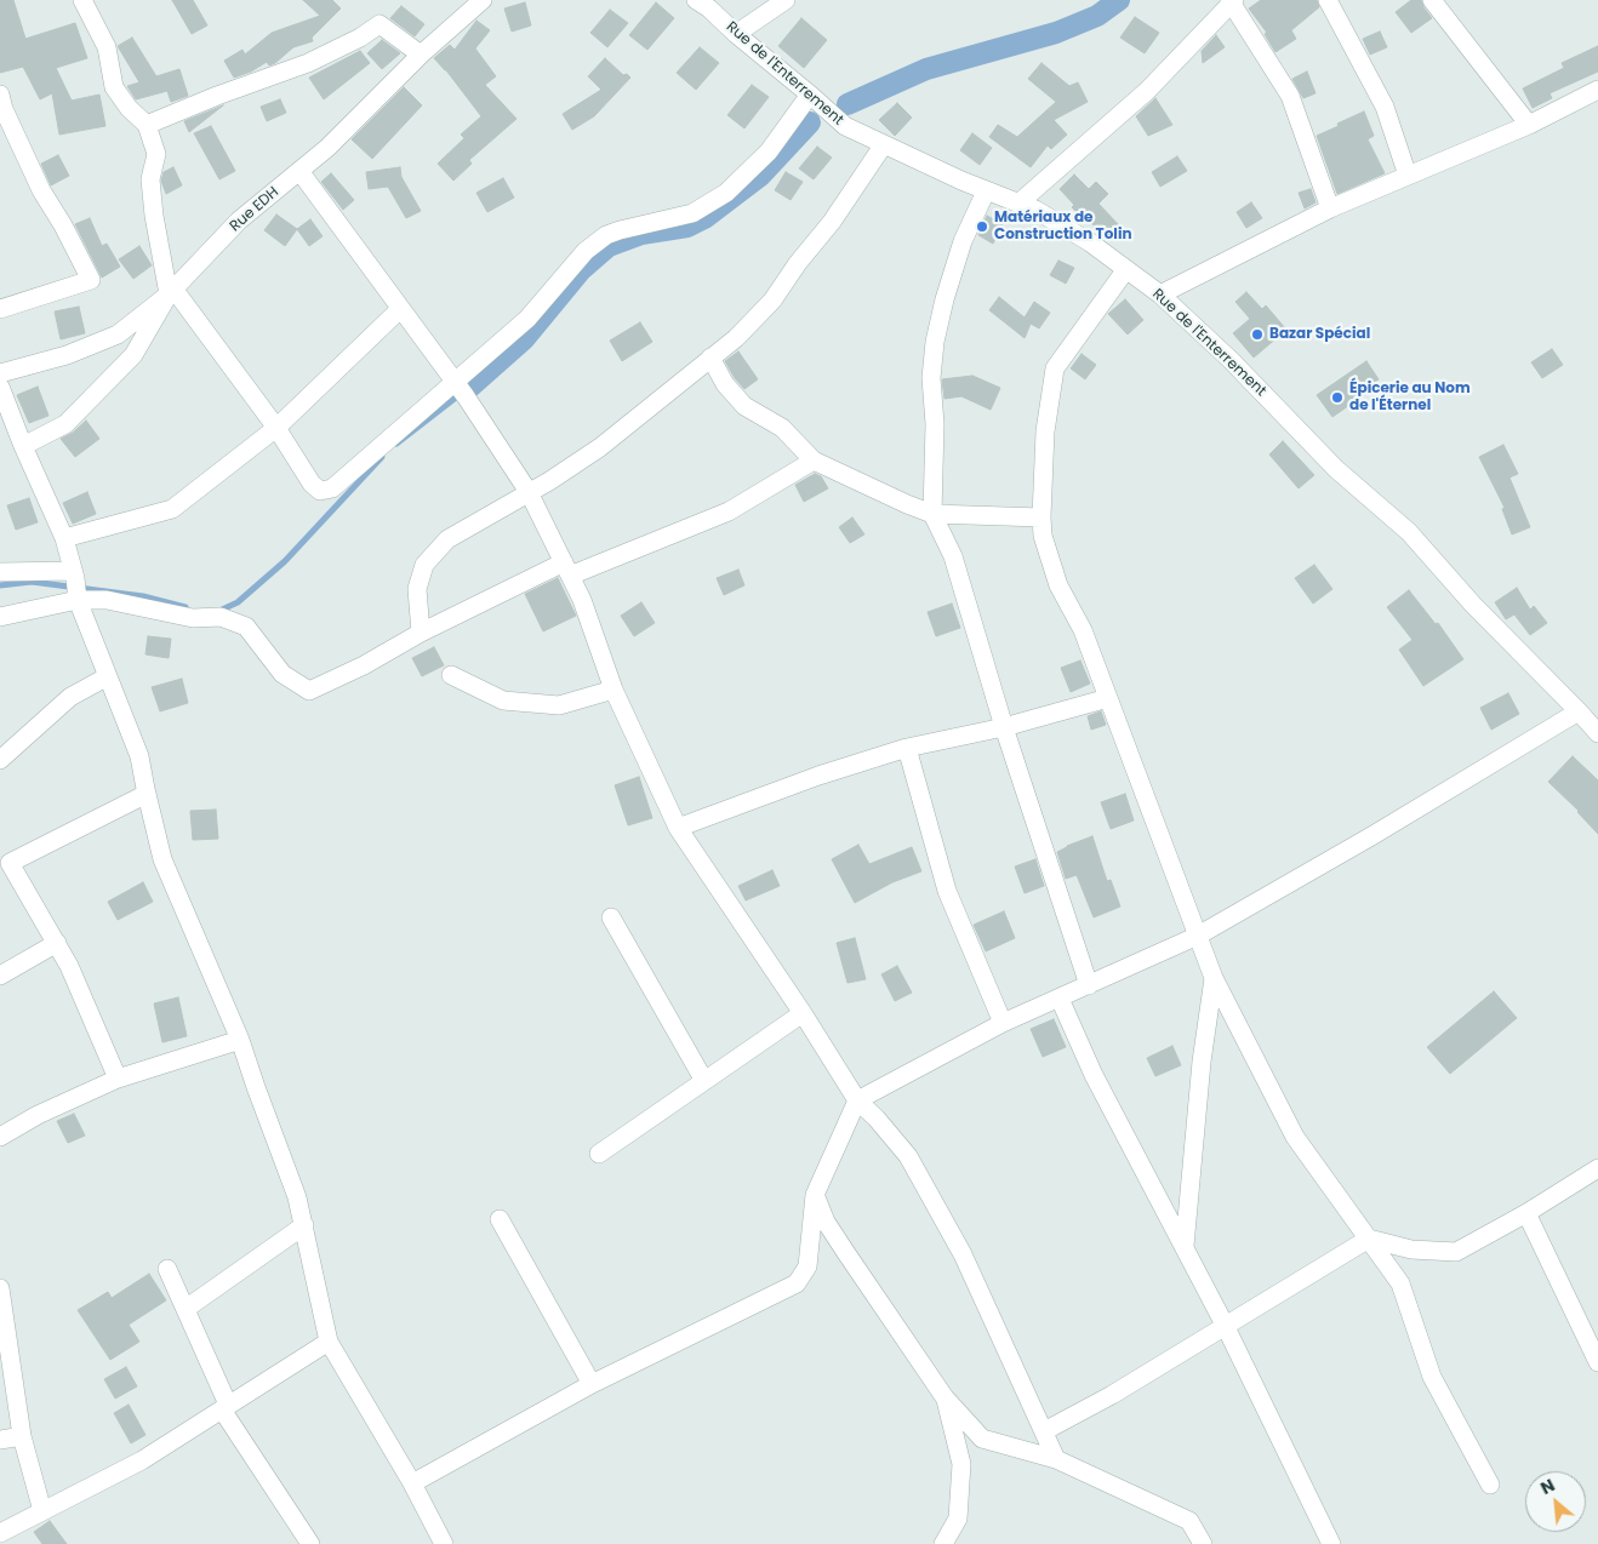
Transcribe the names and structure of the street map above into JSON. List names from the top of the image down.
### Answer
{
  "streets": {
    "street": ["Rue de l'Enterrement", "Rue EDH"]
  },
  "places": ["Matériaux de Construction Tolin", "Bazar Spécial", "Épicerie au Nom de l'Éternel"],
  "north": "top left"
}
